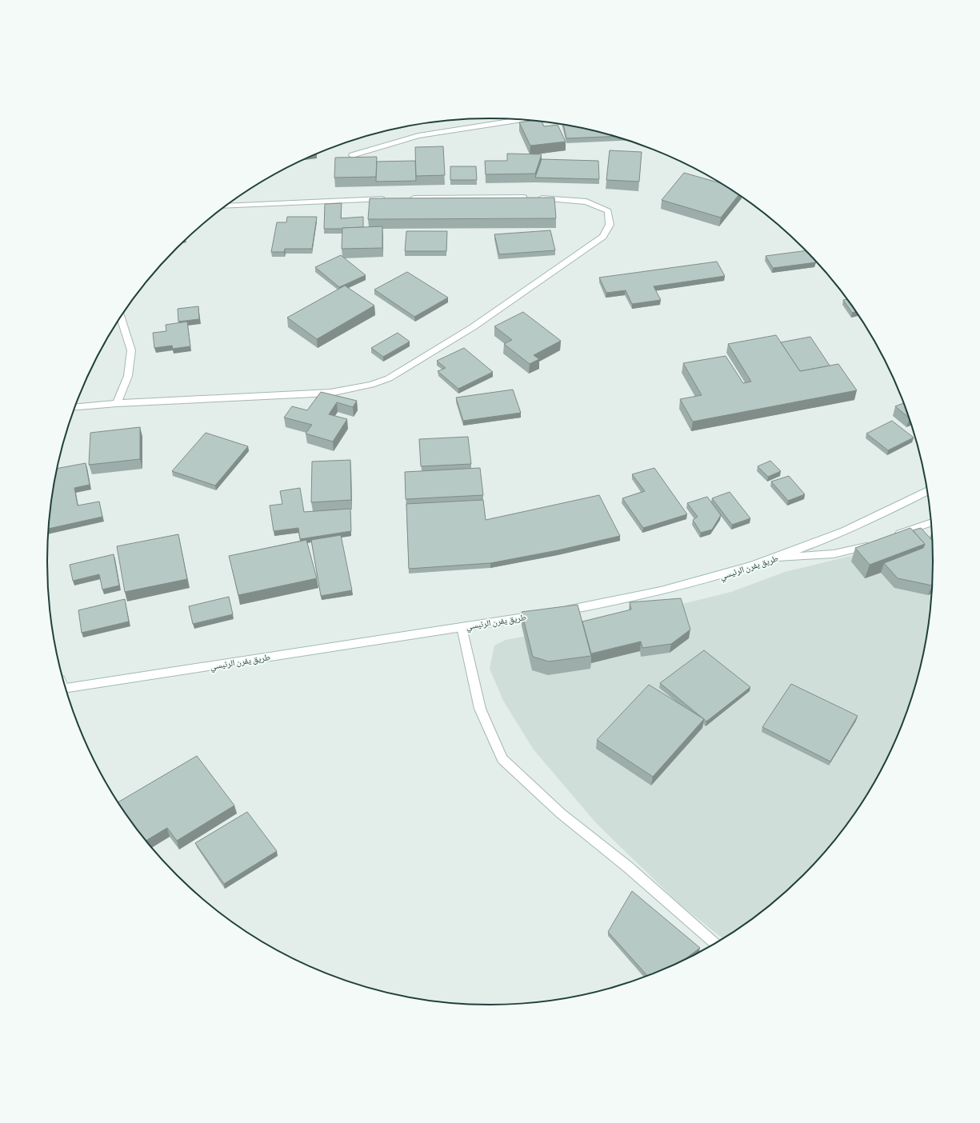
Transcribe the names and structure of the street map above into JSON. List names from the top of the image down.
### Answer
{
  "streets": {
    "street": ["طريق يفرن الرئيسي"]
  }
}
